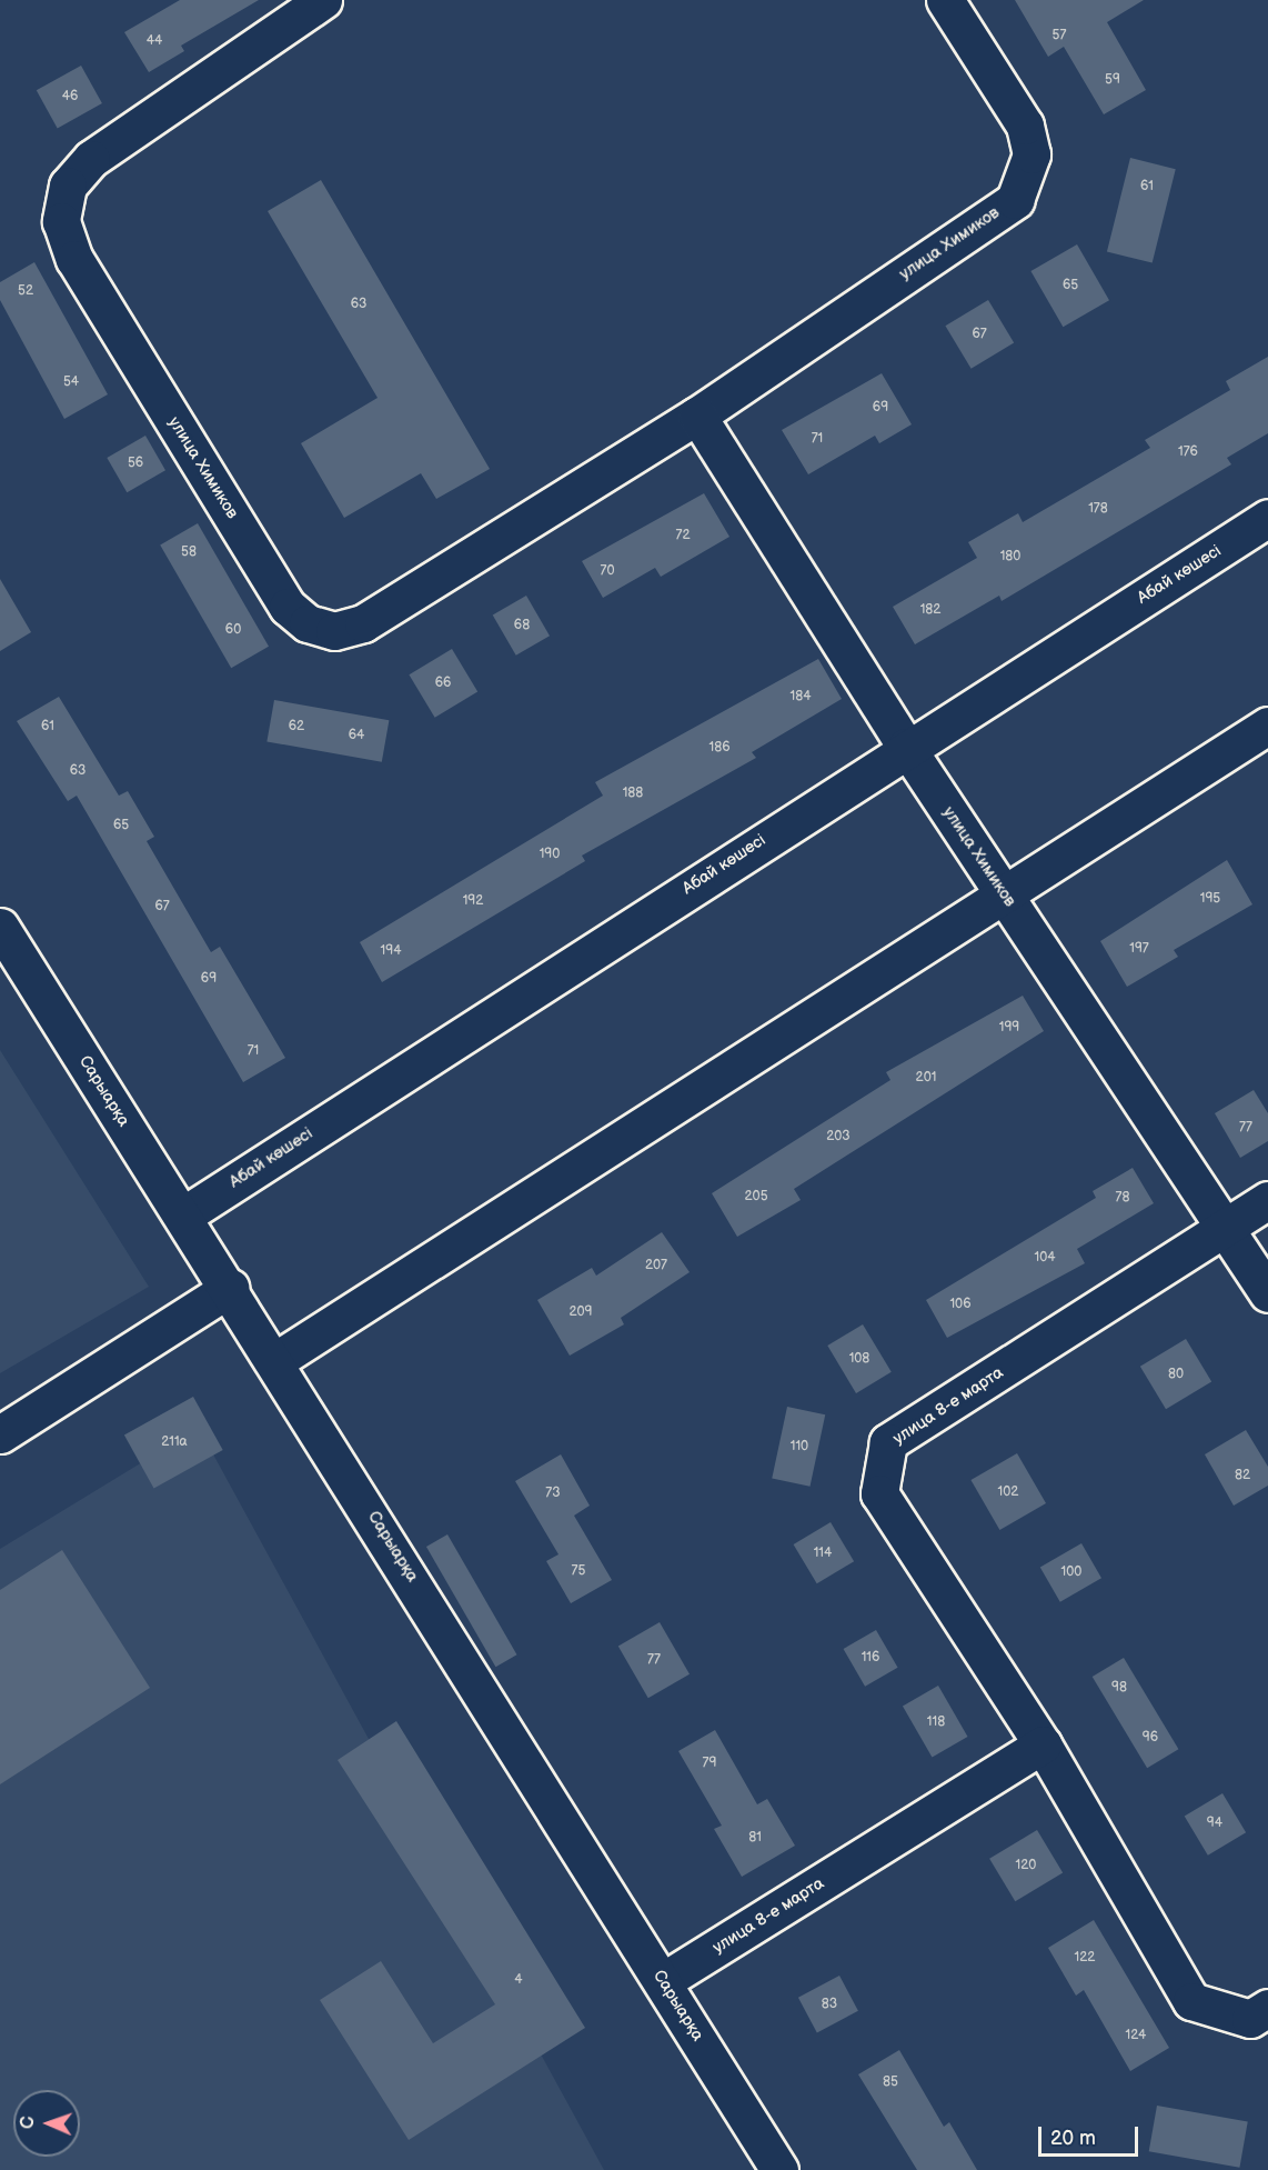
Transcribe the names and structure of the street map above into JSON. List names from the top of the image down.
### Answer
{
  "streets": {
    "street": [
      "улица Химиков",
      "Абай көшесі",
      "Сарыарқа",
      "улица 8-е марта"
    ]
  },
  "crossings": [
    ["улица Химиков", "Абай көшесі"],
    ["улица Химиков", "улица 8-е марта"],
    ["Абай көшесі", "Сарыарқа"],
    ["Сарыарқа", "улица 8-е марта"]
  ],
  "house_numbers": [
    "57",
    "44",
    "59",
    "46",
    "61",
    "65",
    "52",
    "63",
    "67",
    "54",
    "69",
    "71",
    "176",
    "56",
    "178",
    "72",
    "58",
    "180",
    "70",
    "182",
    "68",
    "60",
    "66",
    "184",
    "61",
    "62",
    "64",
    "186",
    "63",
    "188",
    "65",
    "190",
    "195",
    "192",
    "67",
    "197",
    "194",
    "69",
    "199",
    "71",
    "201",
    "77",
    "203",
    "205",
    "78",
    "104",
    "207",
    "106",
    "209",
    "108",
    "80",
    "211а",
    "110",
    "82",
    "102",
    "73",
    "114",
    "75",
    "100",
    "116",
    "77",
    "98",
    "118",
    "96",
    "79",
    "94",
    "81",
    "120",
    "122",
    "4",
    "83",
    "124",
    "85"
  ],
  "scale_bar": "20 m",
  "north": "left"
}
